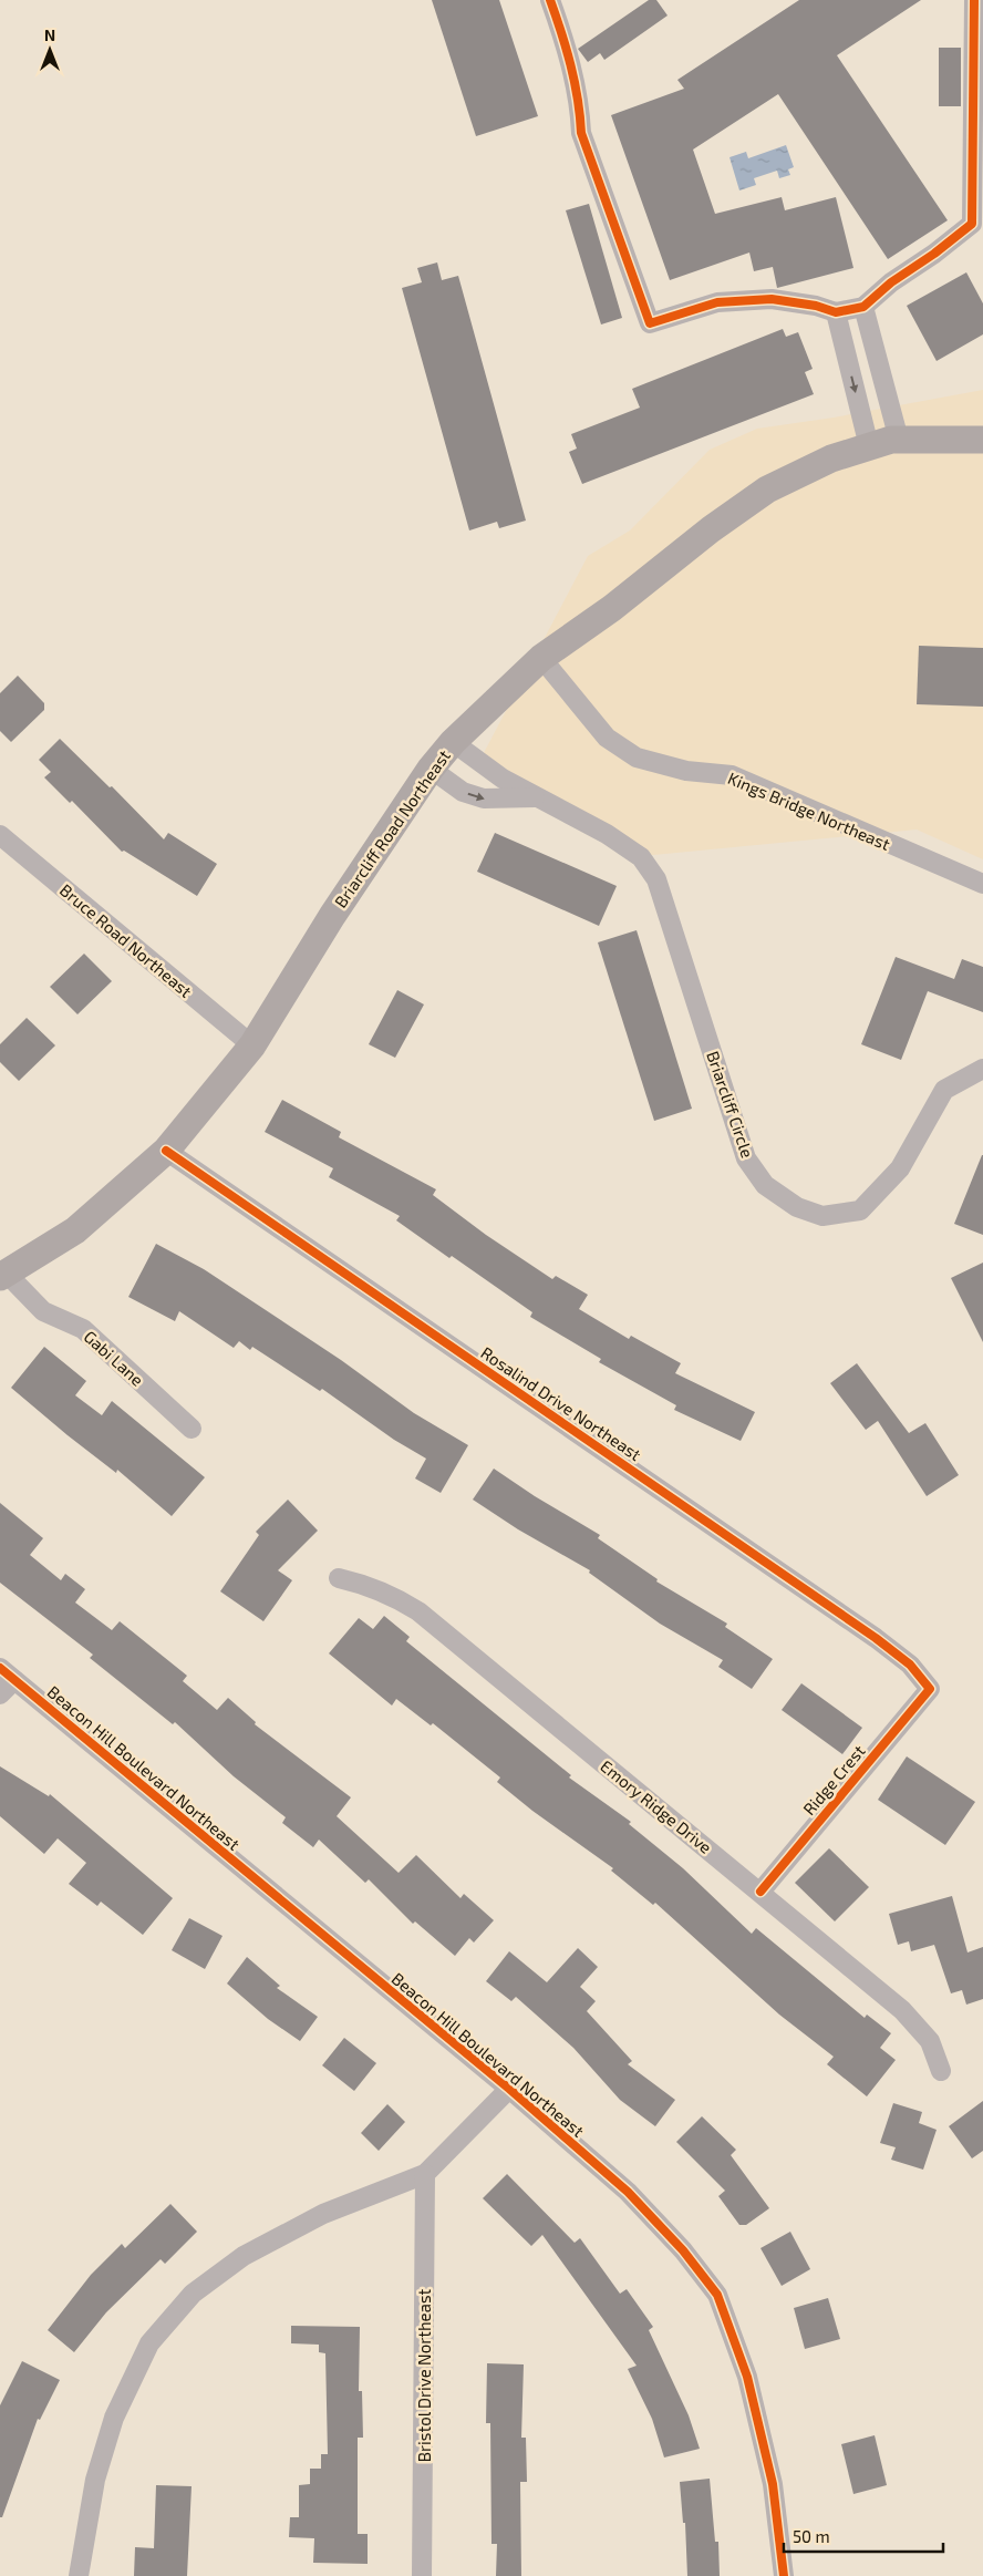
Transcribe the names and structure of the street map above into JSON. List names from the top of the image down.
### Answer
{
  "streets": {
    "main road": ["Briarcliff Road Northeast"],
    "street": [
      "Kings Bridge Northeast",
      "Bruce Road Northeast",
      "Briarcliff Circle",
      "Gabi Lane",
      "Rosalind Drive Northeast",
      "Beacon Hill Boulevard Northeast",
      "Ridge Crest",
      "Emory Ridge Drive",
      "Bristol Drive Northeast"
    ]
  },
  "crossings": [
    ["Kings Bridge Northeast", "Briarcliff Road Northeast"],
    ["Briarcliff Road Northeast", "Bruce Road Northeast"],
    ["Briarcliff Road Northeast", "Briarcliff Circle"],
    ["Briarcliff Road Northeast", "Gabi Lane"],
    ["Briarcliff Road Northeast", "Rosalind Drive Northeast"],
    ["Rosalind Drive Northeast", "Ridge Crest"],
    ["Ridge Crest", "Emory Ridge Drive"]
  ],
  "scale_bar": "50 m",
  "north": "top"
}
